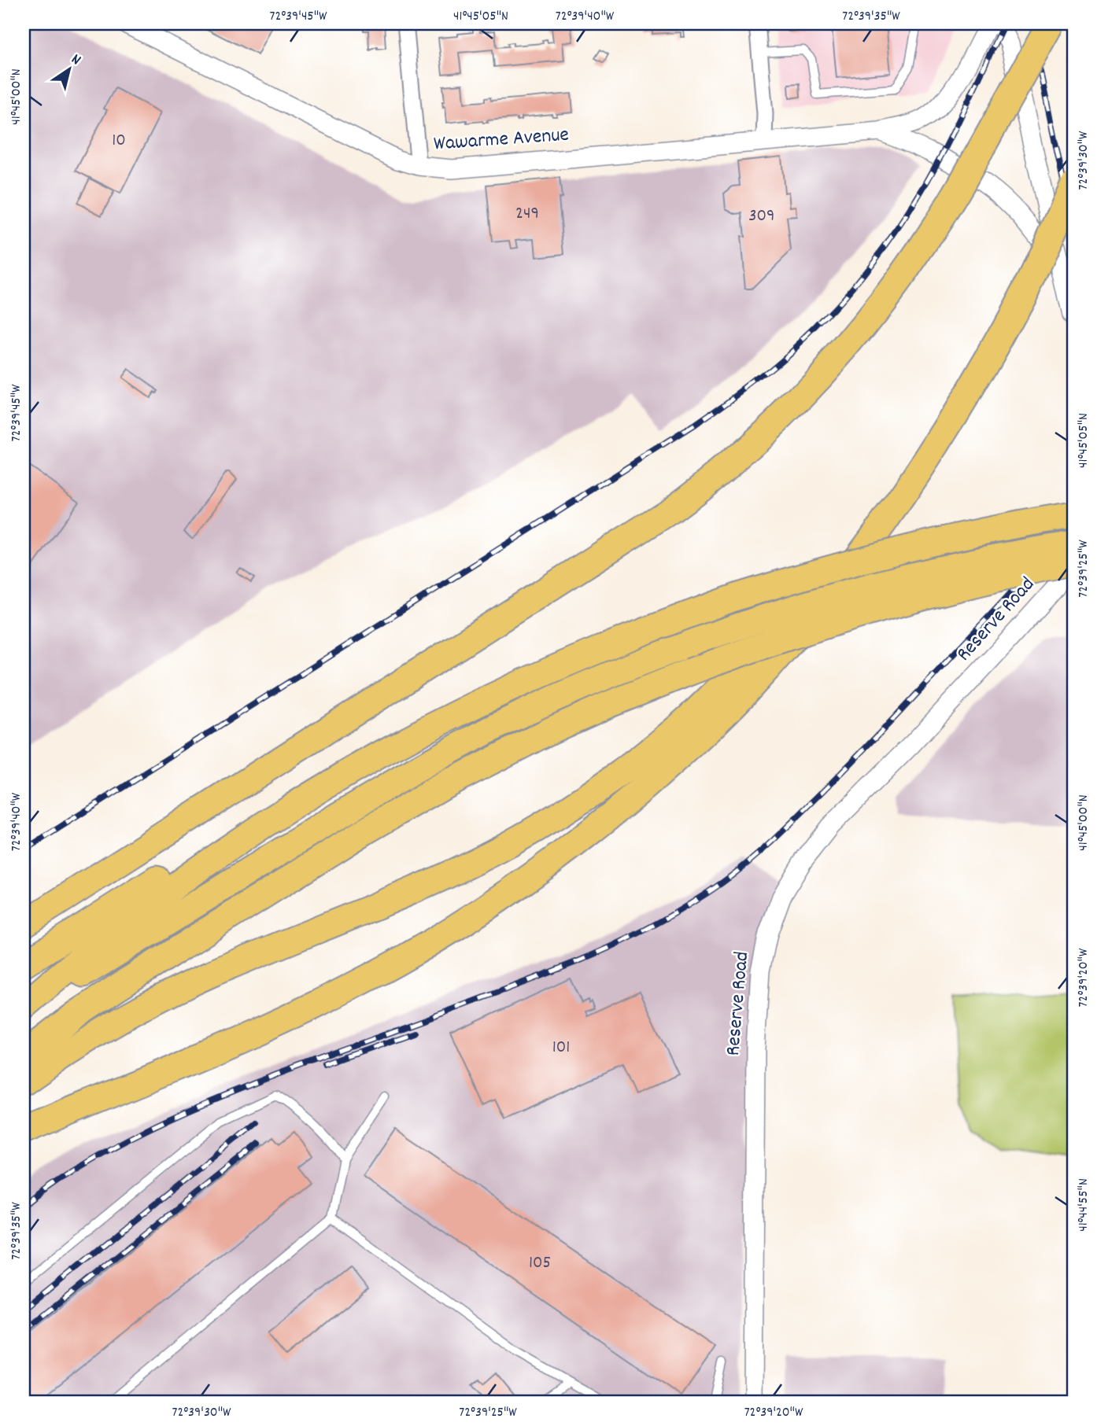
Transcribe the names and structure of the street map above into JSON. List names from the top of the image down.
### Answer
{
  "streets": {
    "street": ["Wawarme Avenue", "Reserve Road"]
  },
  "house_numbers": [
    "10",
    "249",
    "309",
    "101",
    "105"
  ],
  "north": "top right",
  "coordinates": [
    "72°39'45\"W",
    "41°45'05\"N",
    "72°39'40\"W",
    "72°39'35\"W",
    "41°45'00\"N",
    "72°39'30\"W",
    "72°39'25\"W",
    "72°39'20\"W",
    "41°44'55\"N"
  ]
}
